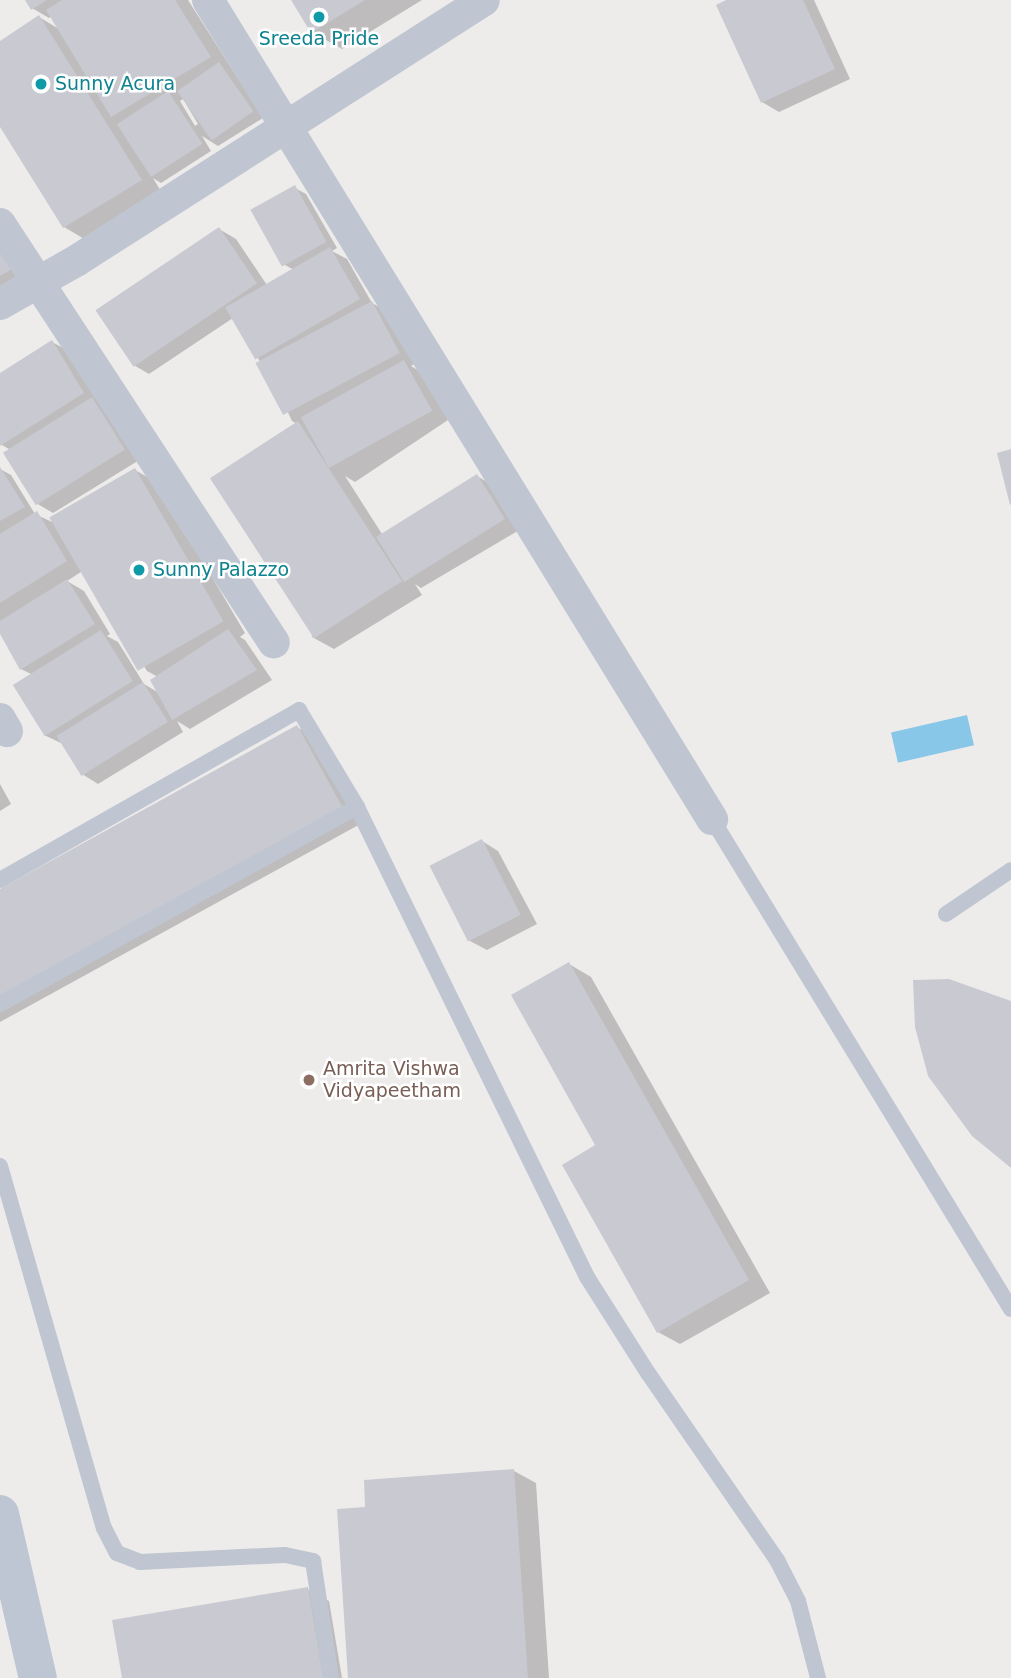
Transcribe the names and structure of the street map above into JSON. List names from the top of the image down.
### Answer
{
  "places": [
    "Sreeda Pride",
    "Sunny Acura",
    "Sunny Palazzo",
    "Amrita Vishwa Vidyapeetham"
  ]
}
